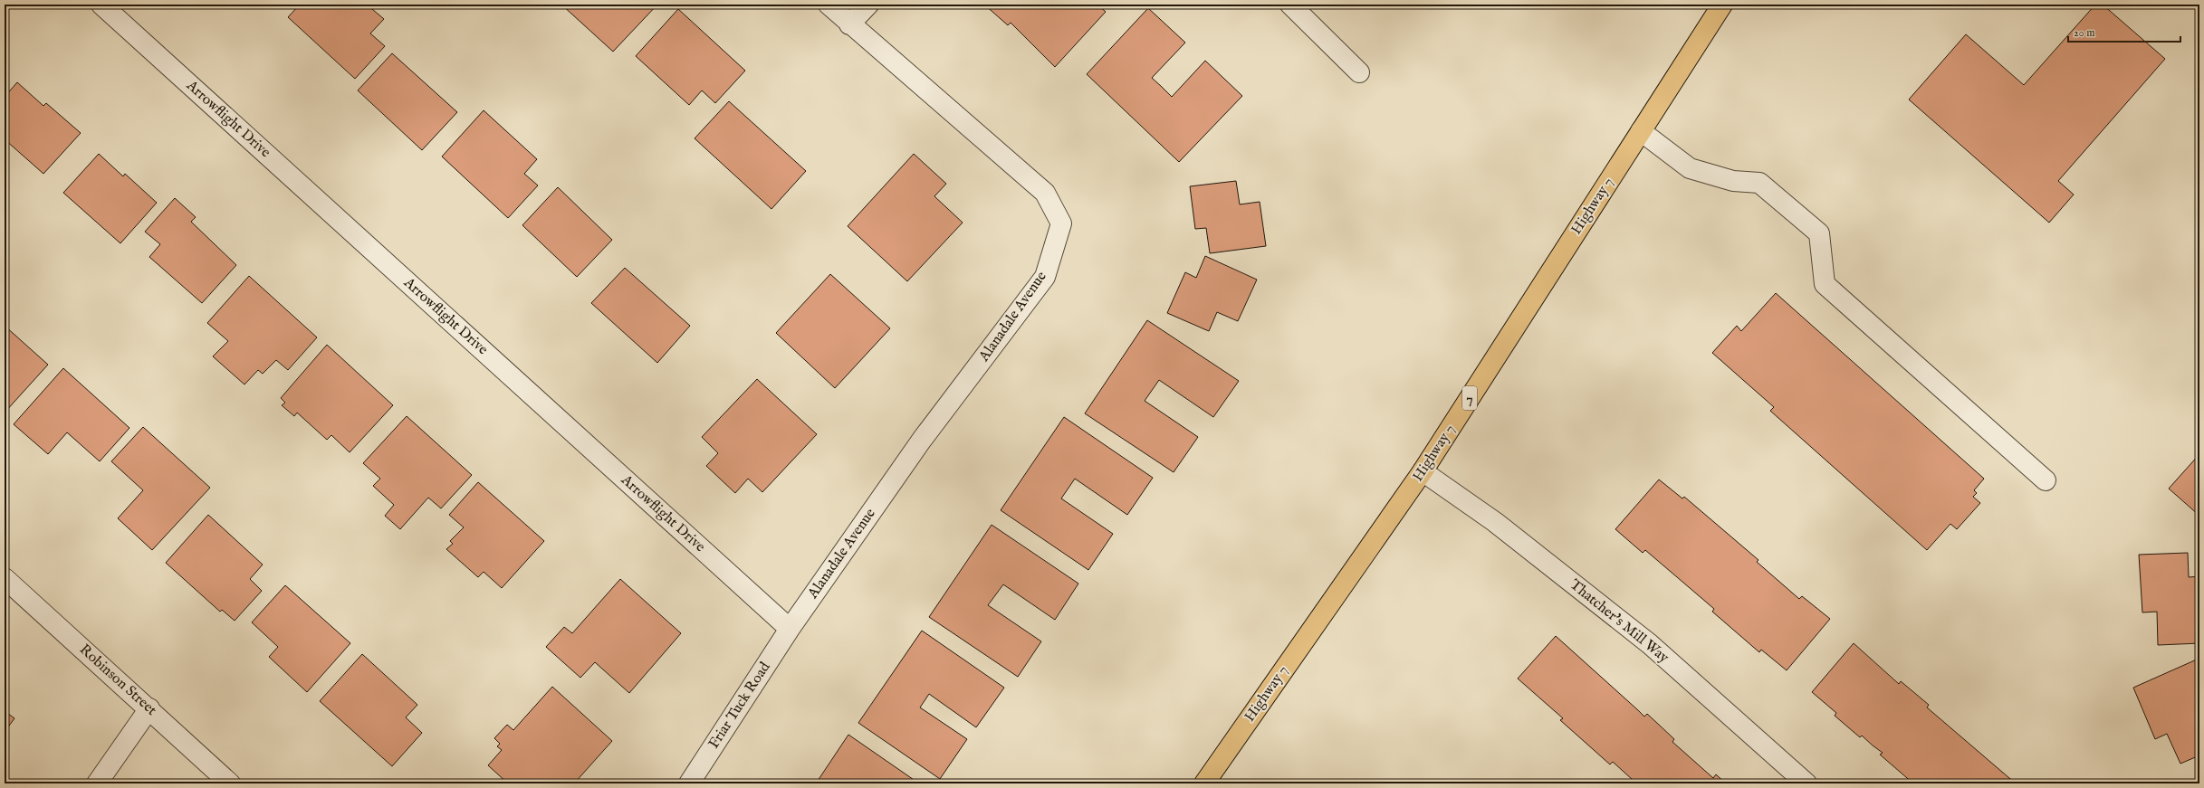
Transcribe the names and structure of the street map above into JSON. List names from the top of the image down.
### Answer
{
  "streets": {
    "main road": ["Highway 7", "7"],
    "street": [
      "Arrowflight Drive",
      "Alanadale Avenue",
      "Thatcher's Mill Way",
      "Robinson Street",
      "Friar Tuck Road"
    ]
  },
  "crossings": [
    ["Arrowflight Drive", "Alanadale Avenue"],
    ["Arrowflight Drive", "Friar Tuck Road"],
    ["Highway 7", "Thatcher's Mill Way"],
    ["Alanadale Avenue", "Friar Tuck Road"]
  ],
  "scale_bar": "20 m"
}
